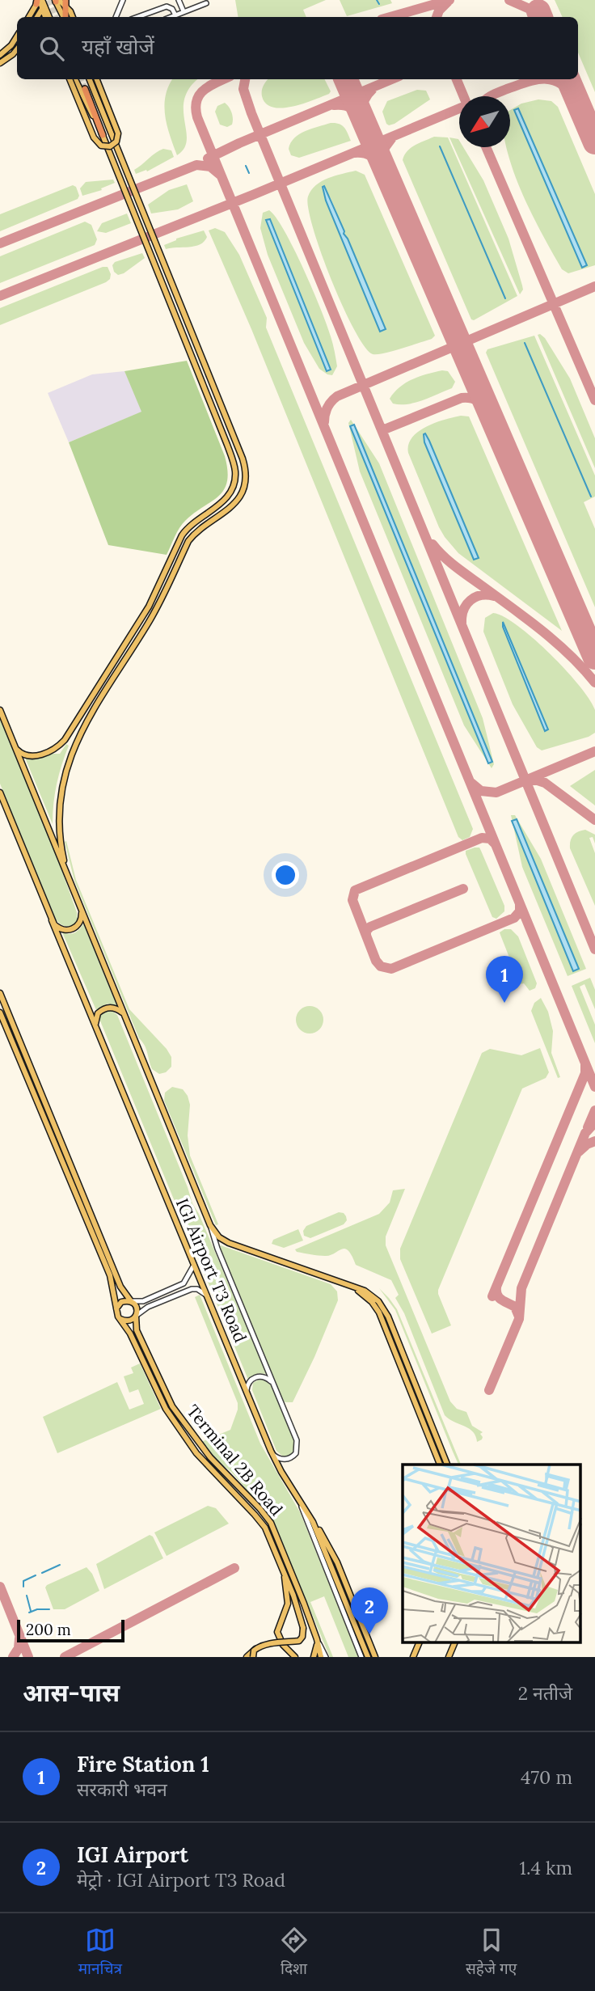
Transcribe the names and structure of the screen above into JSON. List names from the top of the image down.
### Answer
{
  "streets": {
    "main road": ["IGI Airport T3 Road", "Terminal 2B Road"]
  },
  "scale_bar": "200 m",
  "north": "bottom left",
  "page": {
    "search": "यहाँ खोजें",
    "pins": ["1", "2"],
    "scale": "200 m",
    "heading": ["आस-पास", "2 नतीजे"],
    "list": [
      {
        "mark": "1",
        "name": "Fire Station 1",
        "note": "सरकारी भवन",
        "value": "470 m"
      },
      {
        "mark": "2",
        "name": "IGI Airport",
        "note": "मेट्रो · IGI Airport T3 Road",
        "value": "1.4 km"
      }
    ],
    "nav": ["मानचित्र", "दिशा", "सहेजे गए"]
  }
}
